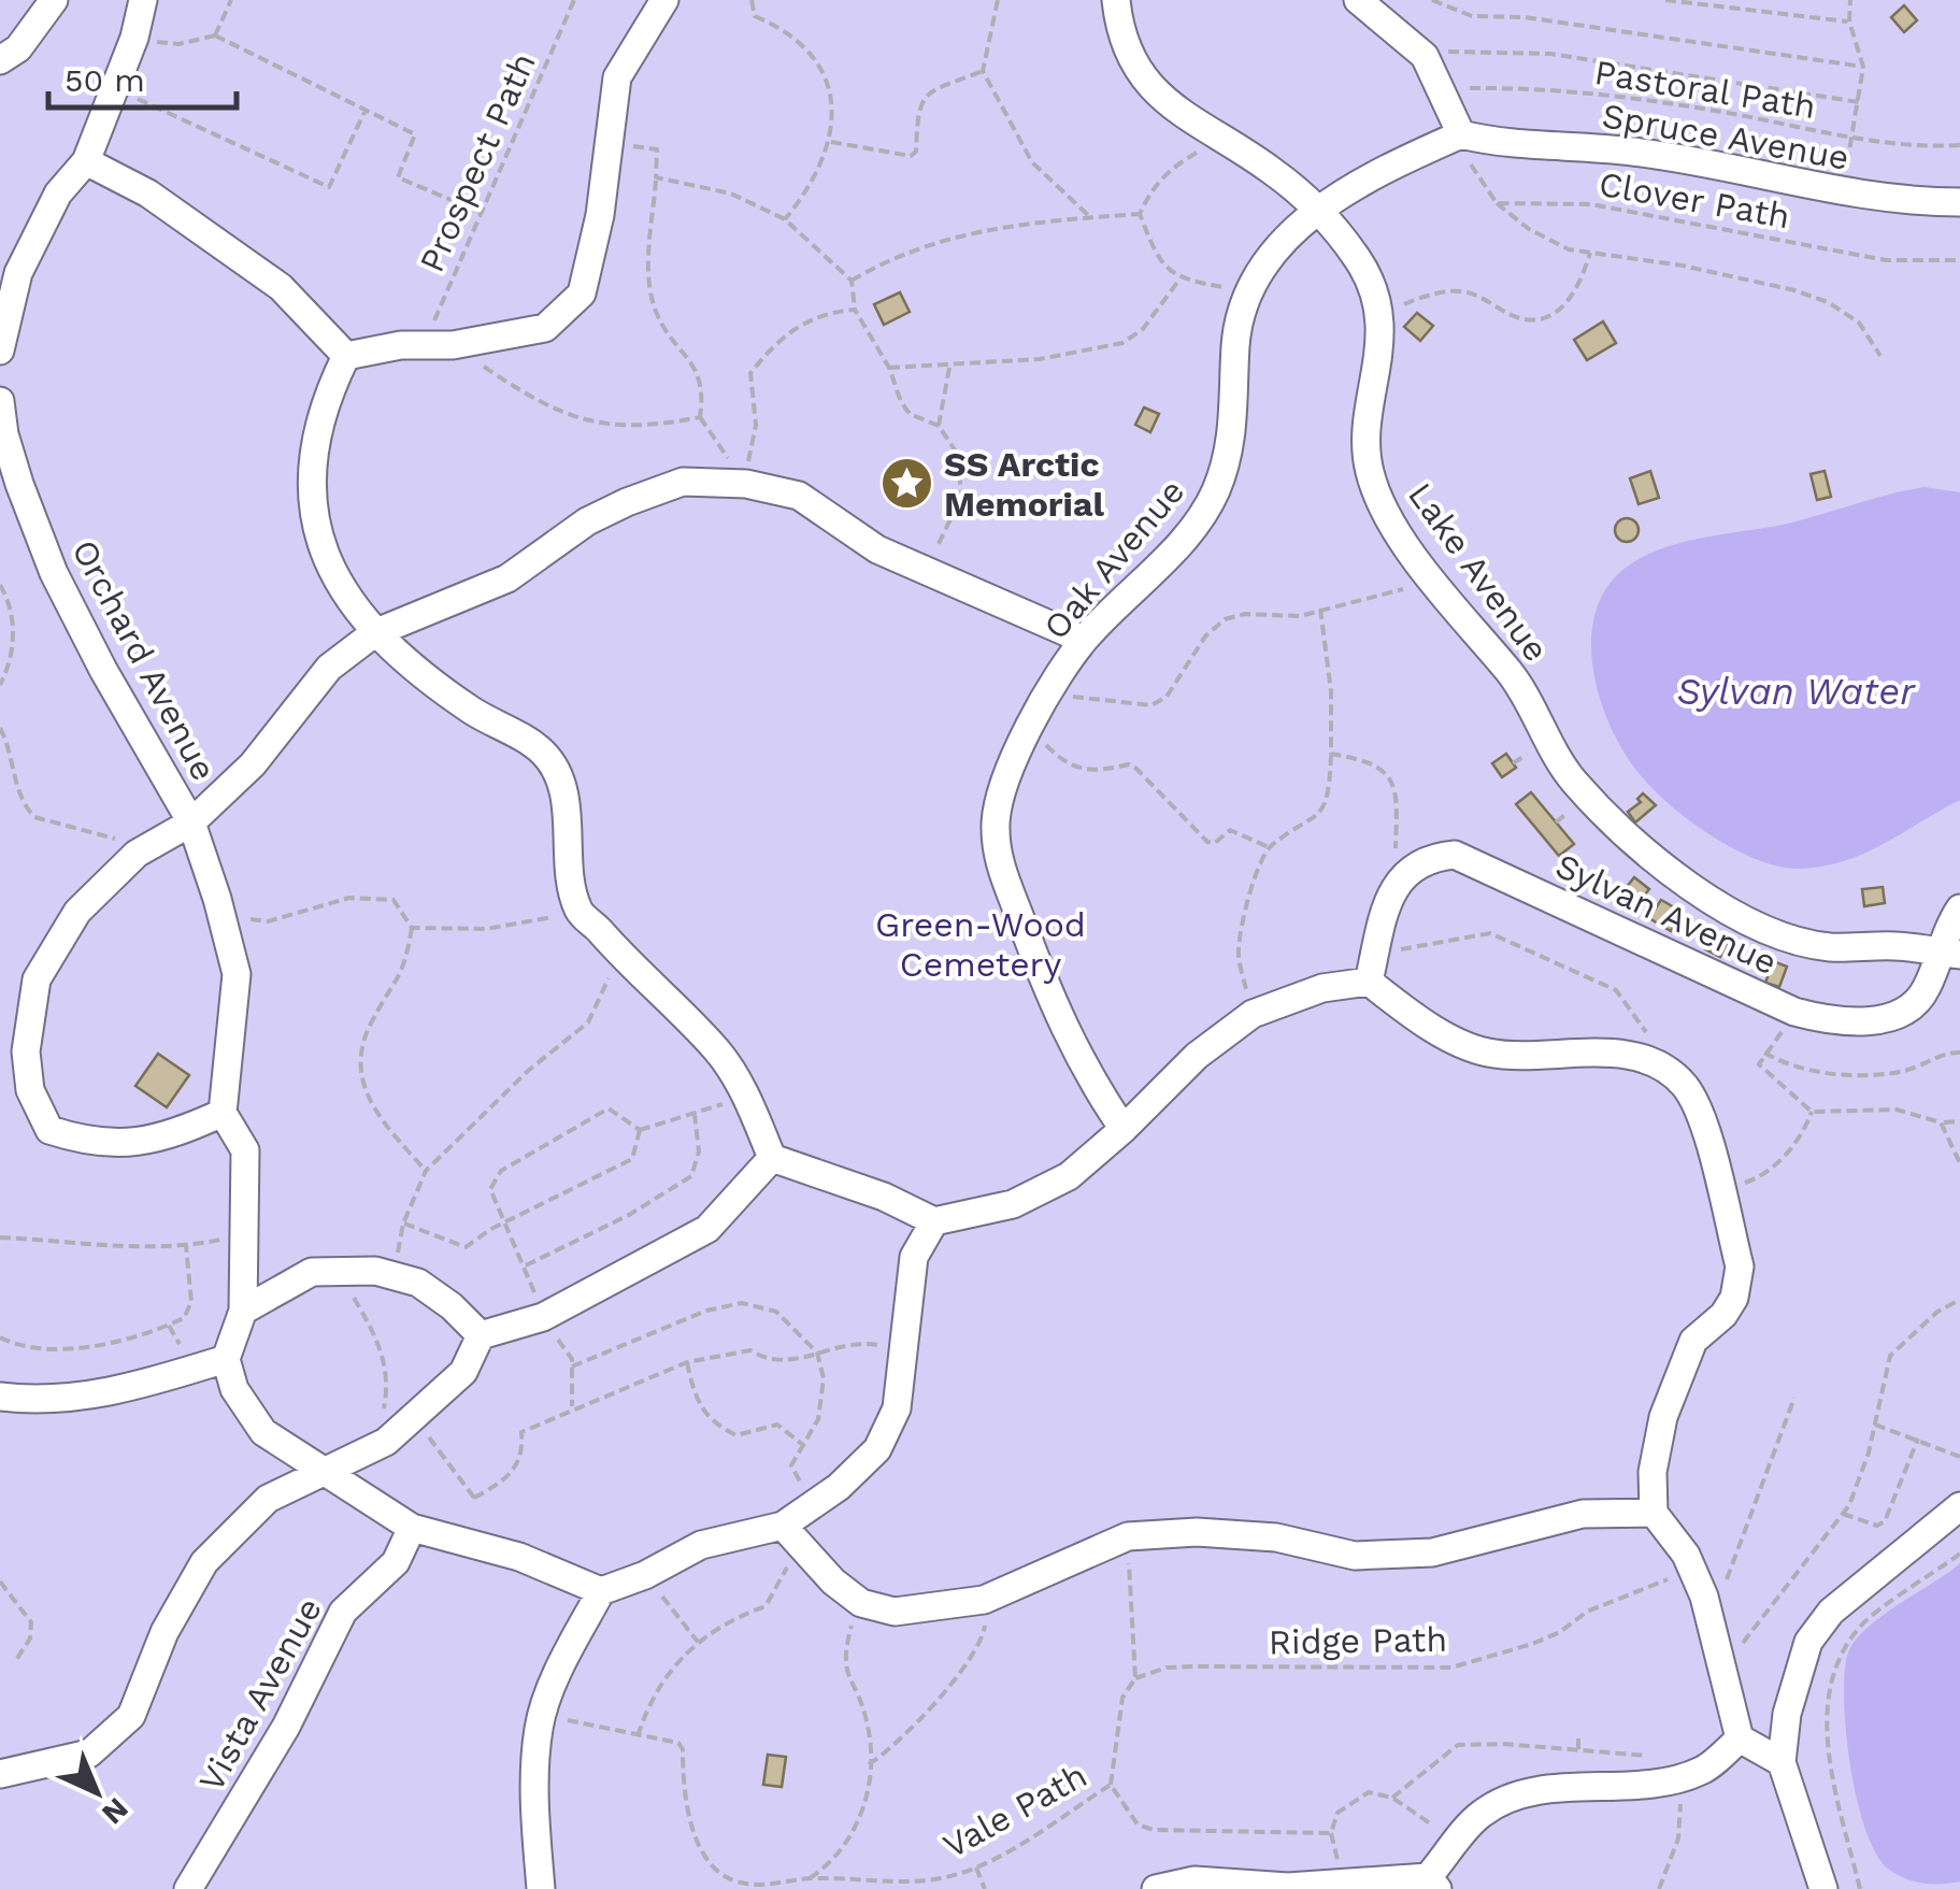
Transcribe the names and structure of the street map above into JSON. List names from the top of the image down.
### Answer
{
  "streets": {
    "lane": [
      "Spruce Avenue",
      "Oak Avenue",
      "Lake Avenue",
      "Orchard Avenue",
      "Sylvan Avenue",
      "Vista Avenue"
    ],
    "path": [
      "Pastoral Path",
      "Prospect Path",
      "Clover Path",
      "Ridge Path",
      "Vale Path"
    ]
  },
  "crossings": [
    ["Spruce Avenue", "Oak Avenue"],
    ["Oak Avenue", "Lake Avenue"],
    ["Oak Avenue", "Orchard Avenue"],
    ["Lake Avenue", "Sylvan Avenue"]
  ],
  "water": ["Sylvan Water"],
  "parks": ["Green-Wood Cemetery"],
  "places": {
    "place": ["SS Arctic Memorial"]
  },
  "scale_bar": "50 m",
  "north": "bottom right"
}
